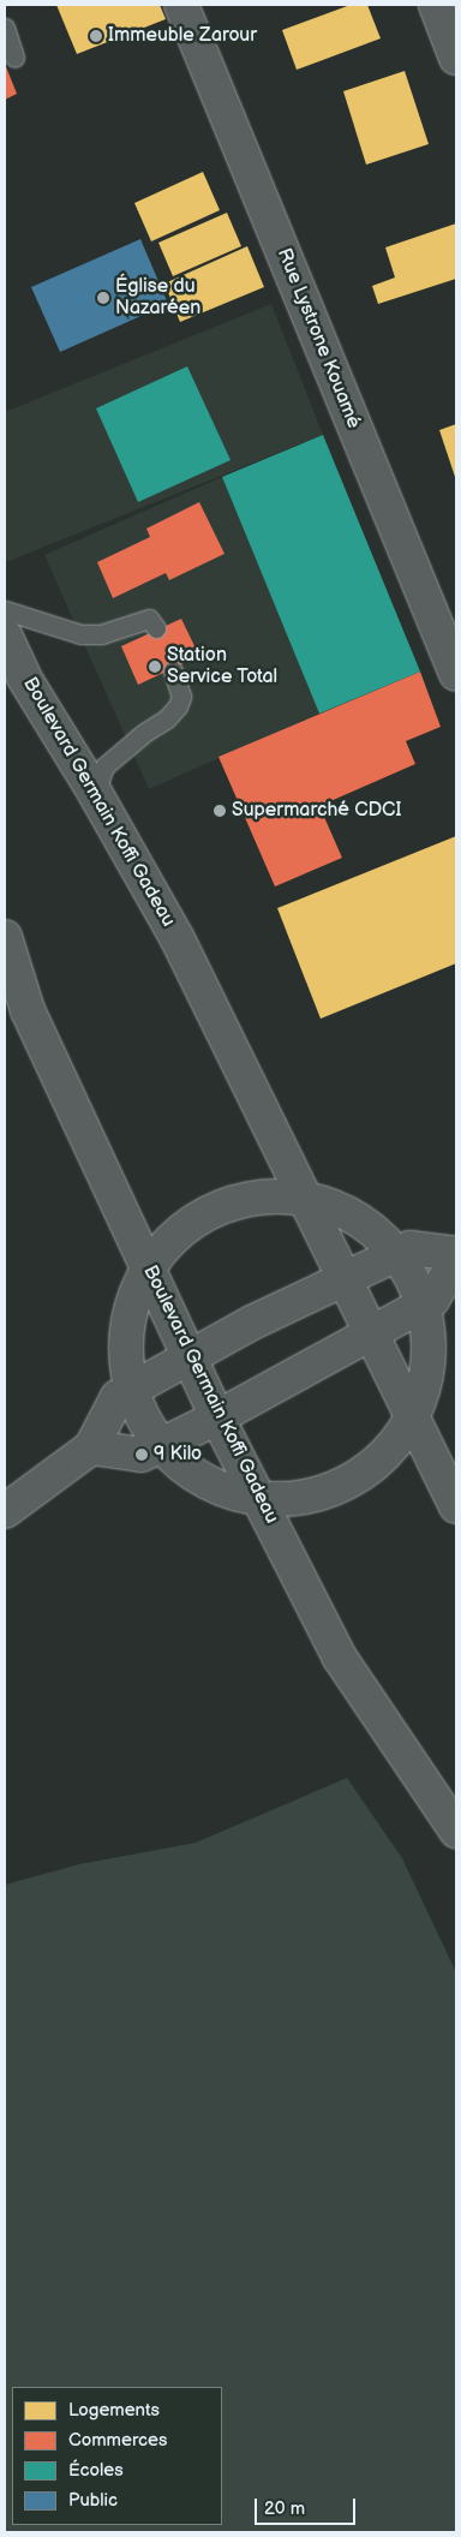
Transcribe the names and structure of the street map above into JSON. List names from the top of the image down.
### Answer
{
  "streets": {
    "main road": ["Rue Lystrone Kouamé", "Boulevard Germain Koffi Gadeau"]
  },
  "places": [
    "Immeuble Zarour",
    "Église du Nazaréen",
    "Station Service Total",
    "Supermarché CDCI",
    "9 Kilo"
  ],
  "legend": [
    "Logements",
    "Commerces",
    "Écoles",
    "Public"
  ],
  "scale_bar": "20 m"
}
